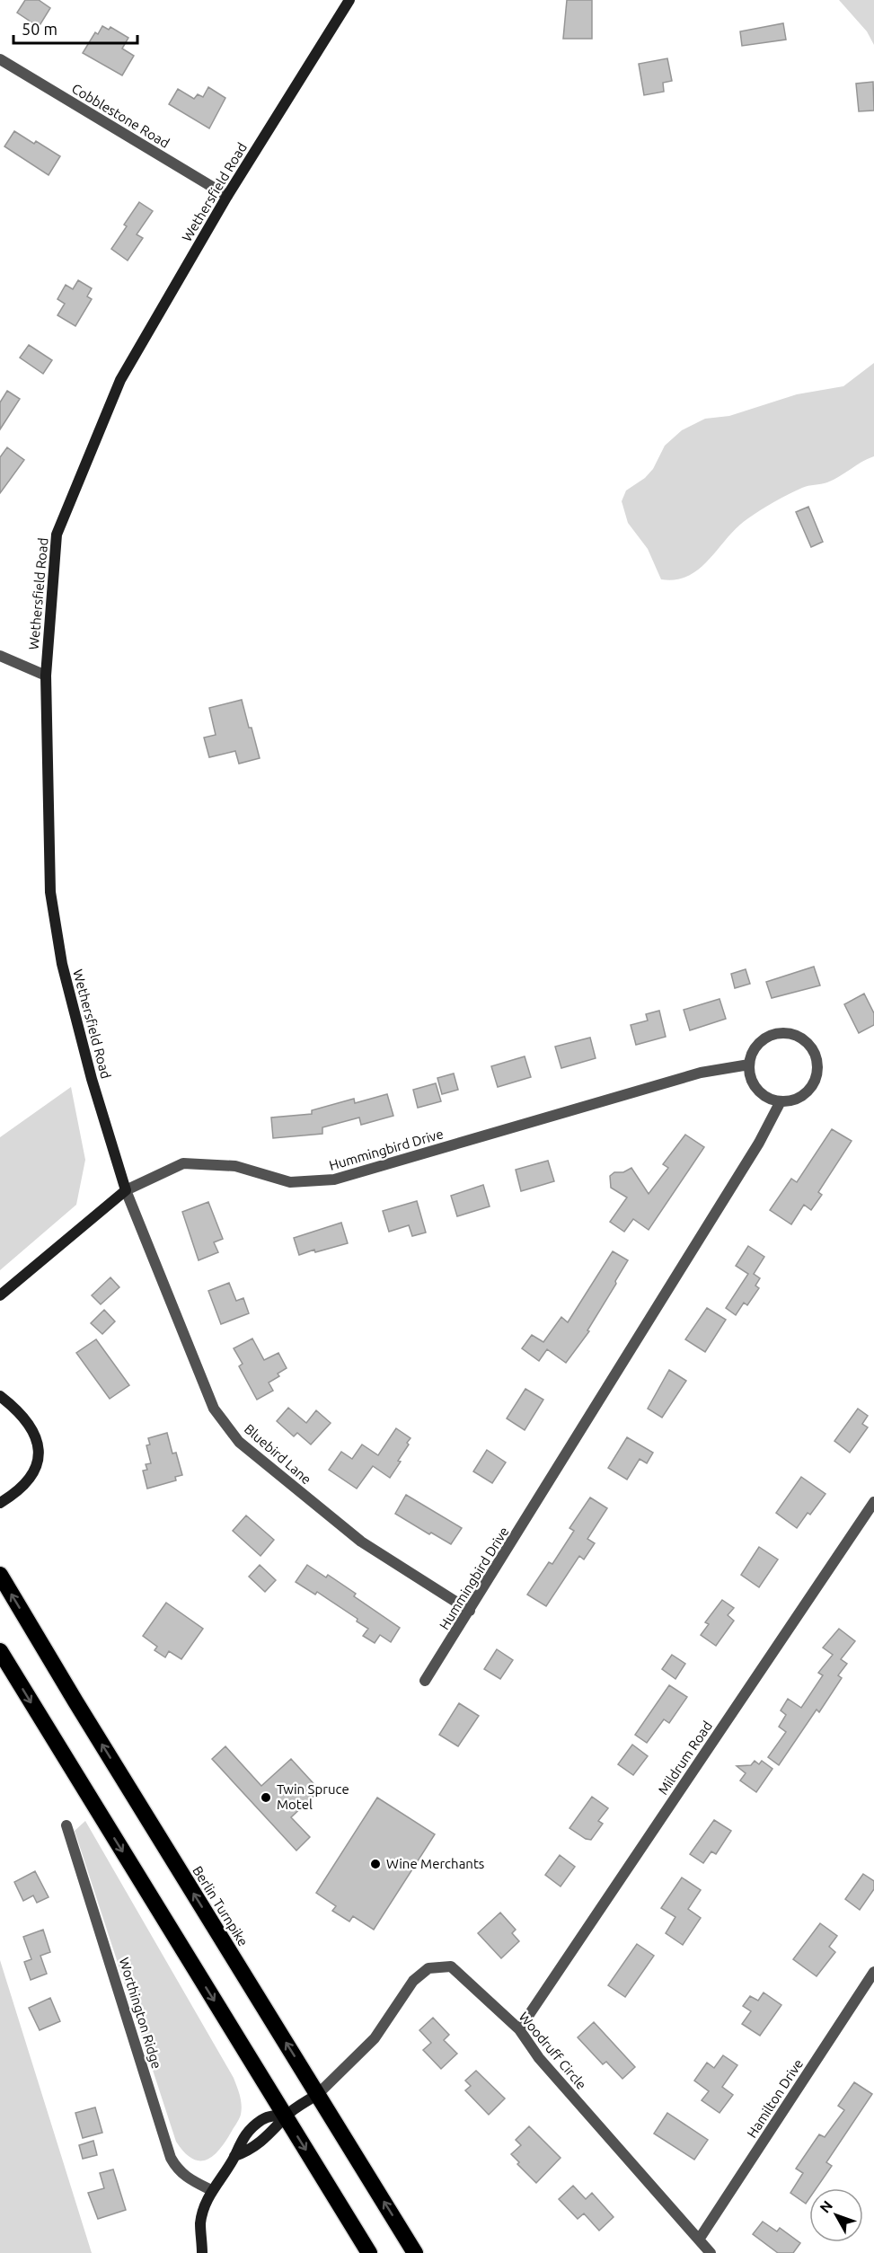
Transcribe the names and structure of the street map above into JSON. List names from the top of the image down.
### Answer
{
  "streets": {
    "highway": ["Berlin Turnpike"],
    "street": [
      "Cobblestone Road",
      "Wethersfield Road",
      "Hummingbird Drive",
      "Bluebird Lane",
      "Mildrum Road",
      "Worthington Ridge",
      "Woodruff Circle",
      "Hamilton Drive"
    ]
  },
  "crossings": [
    ["Cobblestone Road", "Wethersfield Road"],
    ["Wethersfield Road", "Hummingbird Drive"],
    ["Wethersfield Road", "Bluebird Lane"],
    ["Hummingbird Drive", "Bluebird Lane"],
    ["Mildrum Road", "Woodruff Circle"],
    ["Berlin Turnpike", "Woodruff Circle"],
    ["Woodruff Circle", "Hamilton Drive"]
  ],
  "places": ["Twin Spruce Motel", "Wine Merchants"],
  "scale_bar": "50 m",
  "north": "top left"
}
